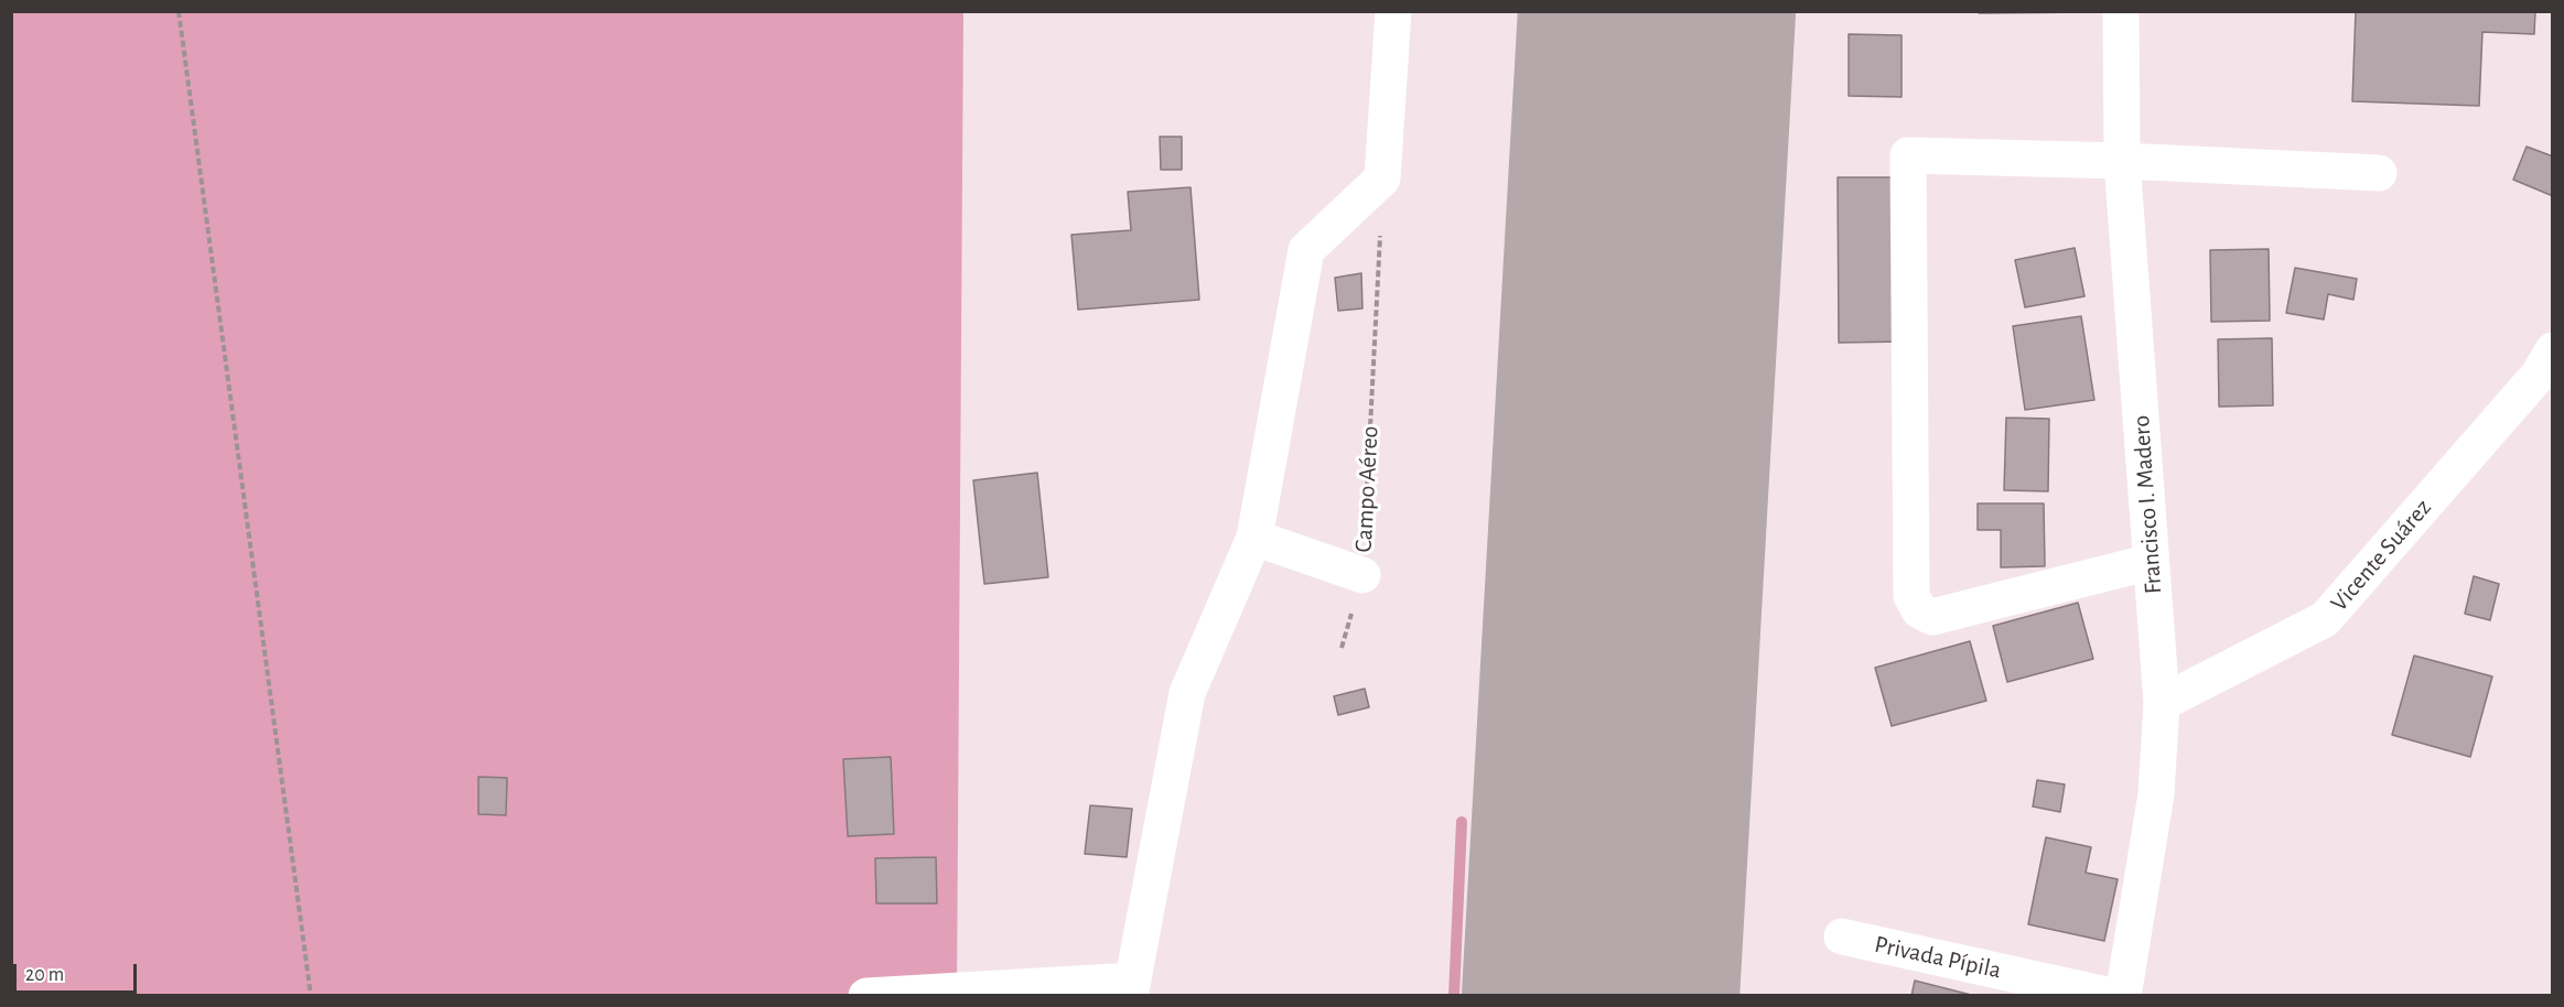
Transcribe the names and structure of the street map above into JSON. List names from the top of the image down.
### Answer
{
  "streets": {
    "street": [
      "Campo Aéreo",
      "Francisco I. Madero",
      "Vicente Suárez",
      "Privada Pípila"
    ]
  },
  "crossings": [
    ["Francisco I. Madero", "Vicente Suárez"]
  ],
  "scale_bar": "20 m"
}
